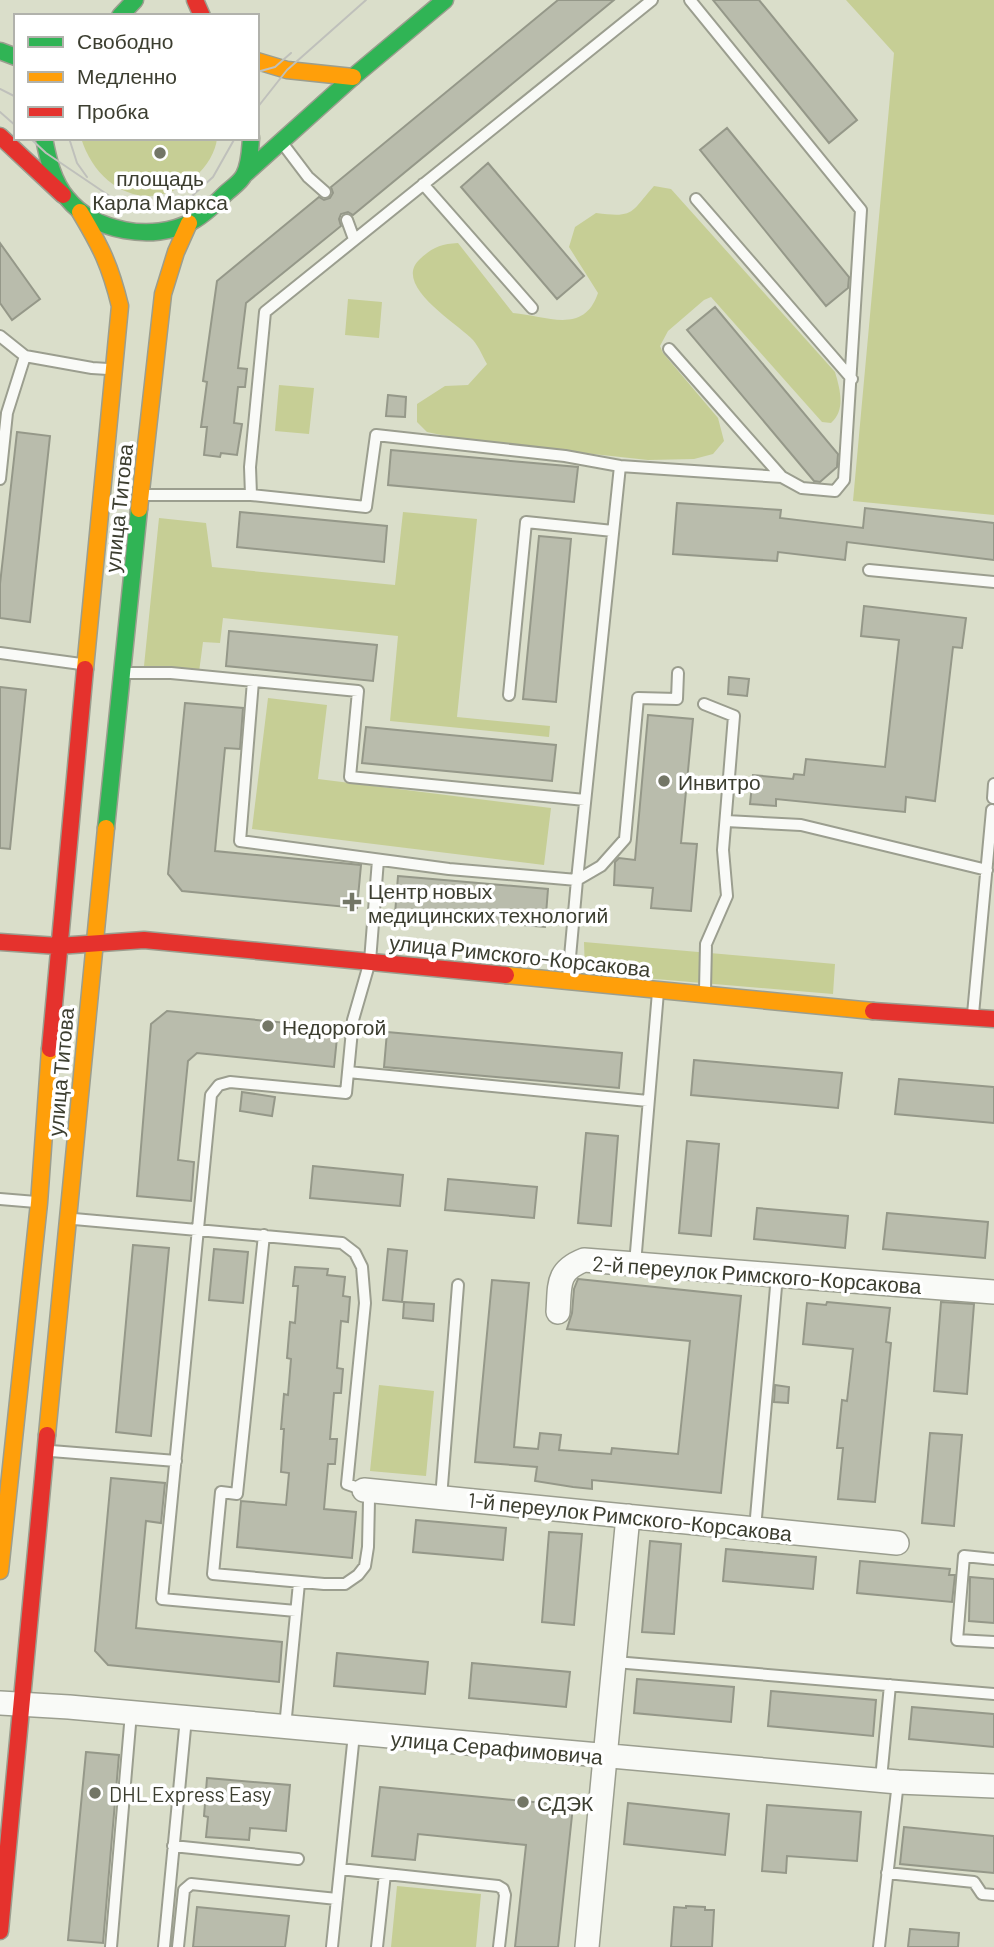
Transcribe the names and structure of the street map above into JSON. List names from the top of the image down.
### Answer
{
  "streets": {
    "main road": ["улица Титова", "улица Римского-Корсакова"],
    "street": ["2-й переулок Римского-Корсакова", "1-й переулок Римского-Корсакова", "улица Серафимовича"]
  },
  "crossings": [
    ["улица Титова", "улица Римского-Корсакова"],
    ["улица Титова", "улица Серафимовича"]
  ],
  "places": {
    "other": [
      "площадь Карла Маркса",
      "Инвитро",
      "Недорогой",
      "DHL Express Easy",
      "СДЭК"
    ],
    "health": ["Центр новых медицинских технологий"]
  },
  "legend": ["Свободно", "Медленно", "Пробка"]
}
